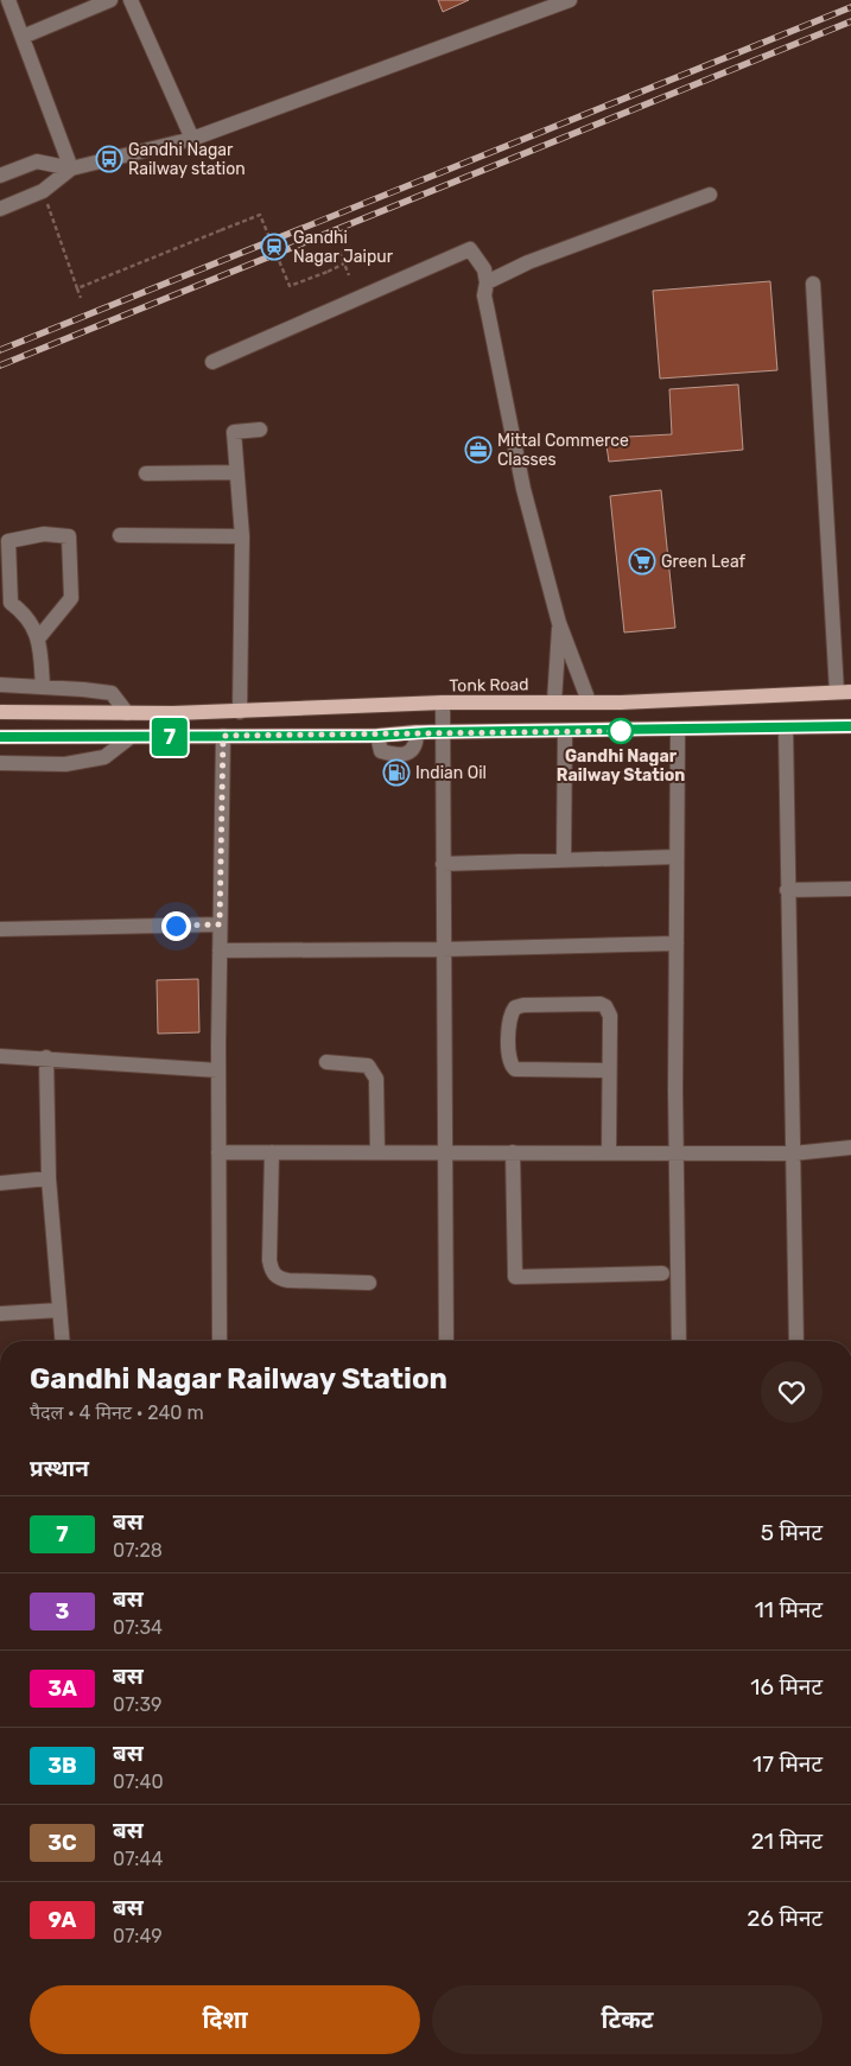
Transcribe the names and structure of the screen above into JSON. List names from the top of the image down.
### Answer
{
  "streets": {
    "main road": ["Tonk Road"]
  },
  "places": {
    "bus stop": ["Gandhi Nagar Railway station"],
    "station": ["Gandhi Nagar Jaipur"],
    "office": ["Mittal Commerce Classes"],
    "supermarket": ["Green Leaf"],
    "other": ["Gandhi Nagar Railway Station"],
    "fuel station": ["Indian Oil"]
  },
  "lines": ["bus line 7"],
  "page": {
    "on_map": "7",
    "heading": [
      ["Gandhi Nagar Railway Station", "पैदल · 4 मिनट · 240 m"],
      "प्रस्थान"
    ],
    "list": [
      {
        "mark": "7",
        "name": "बस",
        "note": "07:28",
        "value": "5 मिनट"
      },
      {
        "mark": "3",
        "name": "बस",
        "note": "07:34",
        "value": "11 मिनट"
      },
      {
        "mark": "3A",
        "name": "बस",
        "note": "07:39",
        "value": "16 मिनट"
      },
      {
        "mark": "3B",
        "name": "बस",
        "note": "07:40",
        "value": "17 मिनट"
      },
      {
        "mark": "3C",
        "name": "बस",
        "note": "07:44",
        "value": "21 मिनट"
      },
      {
        "mark": "9A",
        "name": "बस",
        "note": "07:49",
        "value": "26 मिनट"
      }
    ],
    "buttons": ["दिशा", "टिकट"]
  }
}
